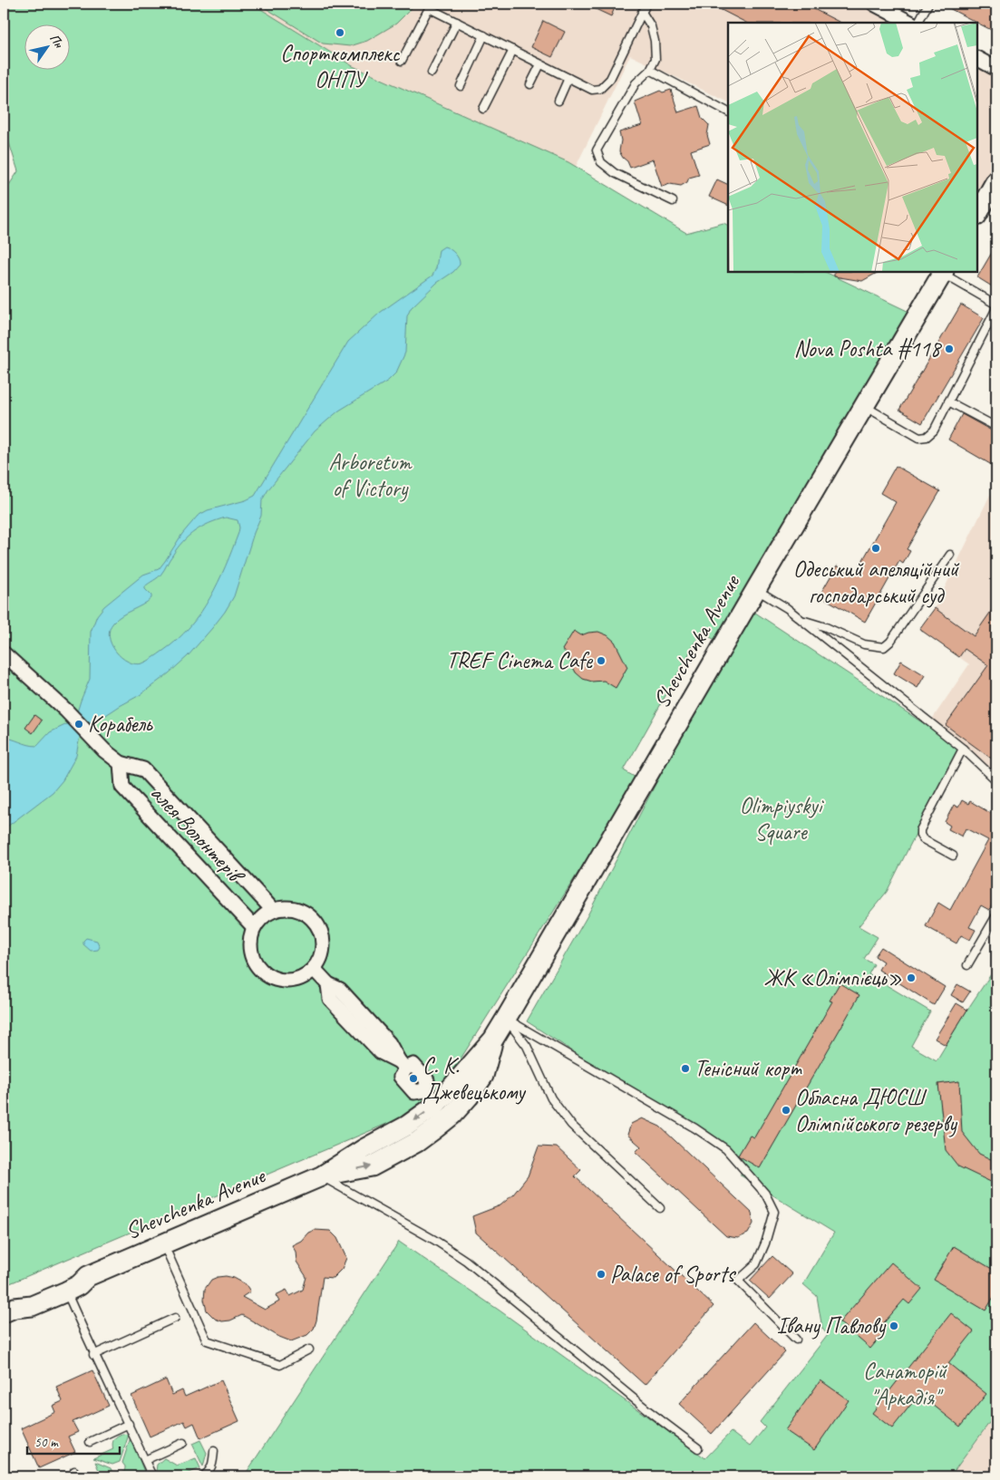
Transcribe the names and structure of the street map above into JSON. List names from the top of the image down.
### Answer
{
  "streets": {
    "main road": ["Shevchenka Avenue"],
    "street": ["алея Волонтерів"]
  },
  "parks": ["Arboretum of Victory", "Olimpiyskyi Square", "Санаторій \"Аркадія\""],
  "places": [
    "Спорткомплекс ОНПУ",
    "Nova Poshta #118",
    "Одеський апеляційний господарський суд",
    "TREF Cinema Cafe",
    "Корабель",
    "ЖК «Олімпієць»",
    "Тенісний корт",
    "С. К. Джевецькому",
    "Обласна ДЮСШ Олімпійського резерву",
    "Palace of Sports",
    "Івану Павлову"
  ],
  "scale_bar": "50 m",
  "north": "top right"
}
